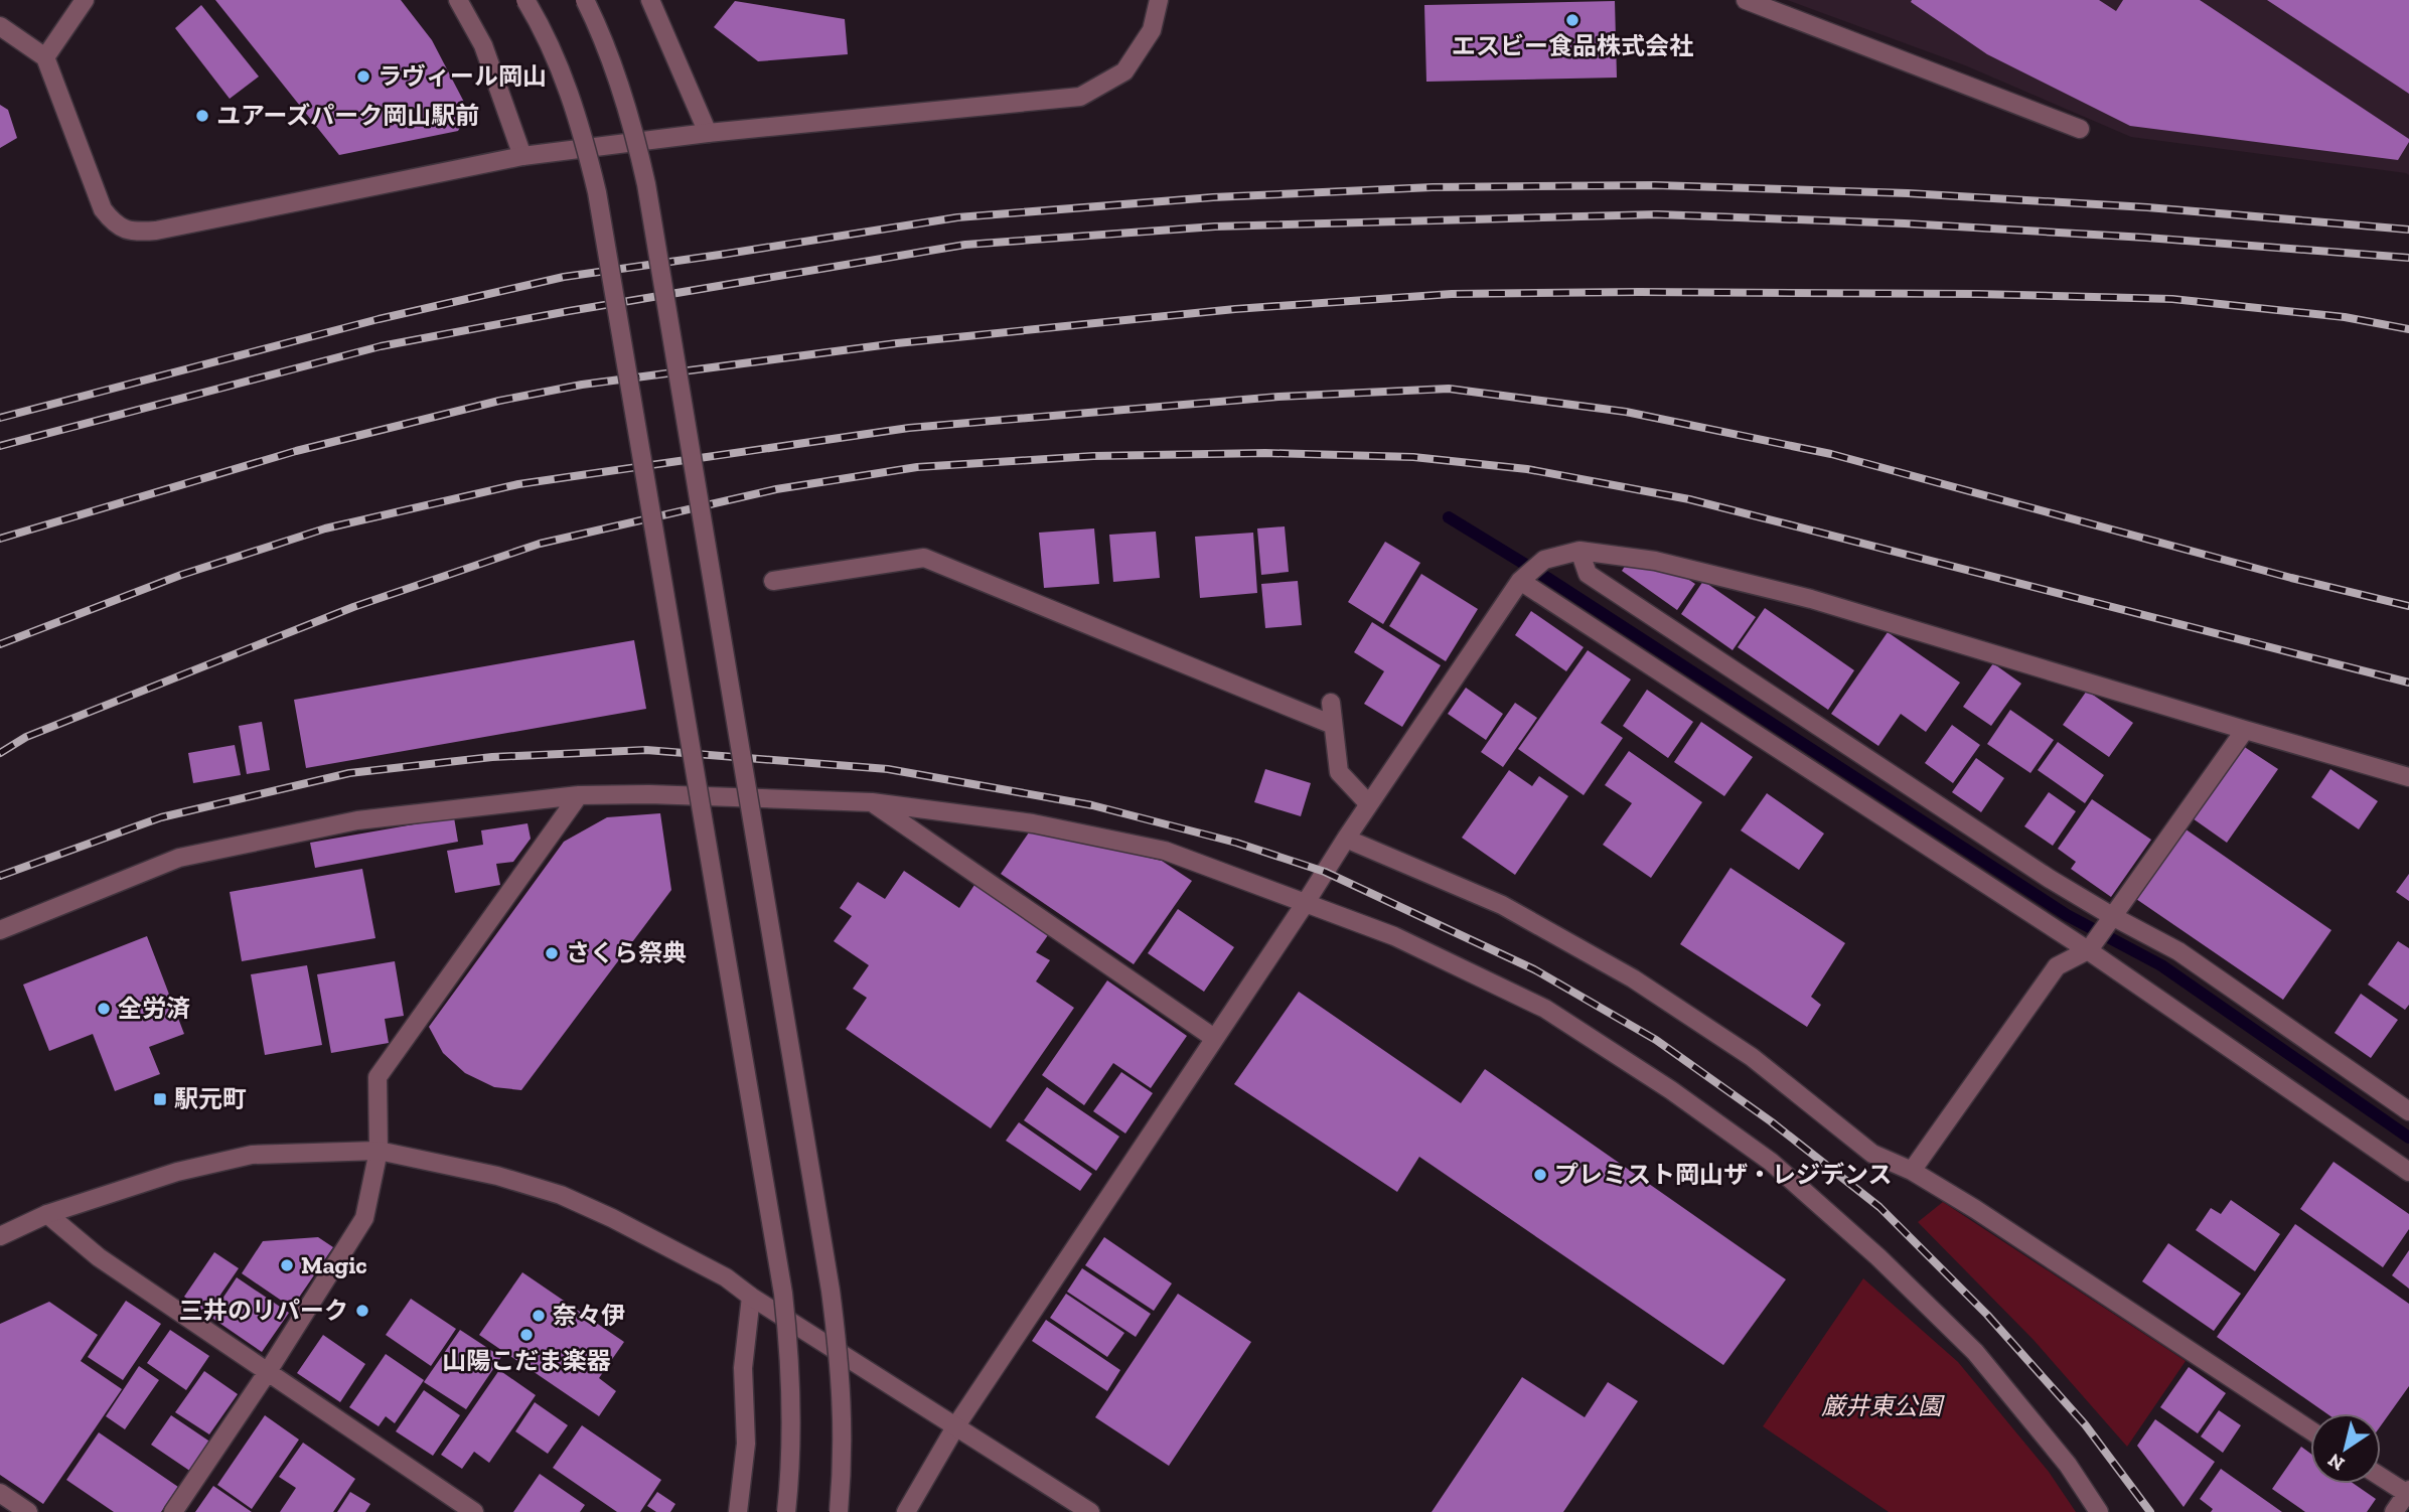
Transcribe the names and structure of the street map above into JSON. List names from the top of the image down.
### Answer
{
  "parks": ["厳井東公園"],
  "places": {
    "other": [
      "エスビー食品株式会社",
      "ラヴィール岡山",
      "ユアーズパーク岡山駅前",
      "さくら祭典",
      "全労済",
      "プレミスト岡山ザ・レジデンス",
      "Magic",
      "三井のリパーク",
      "奈々伊",
      "山陽こだま楽器"
    ],
    "transit": ["駅元町"]
  },
  "north": "bottom left"
}
